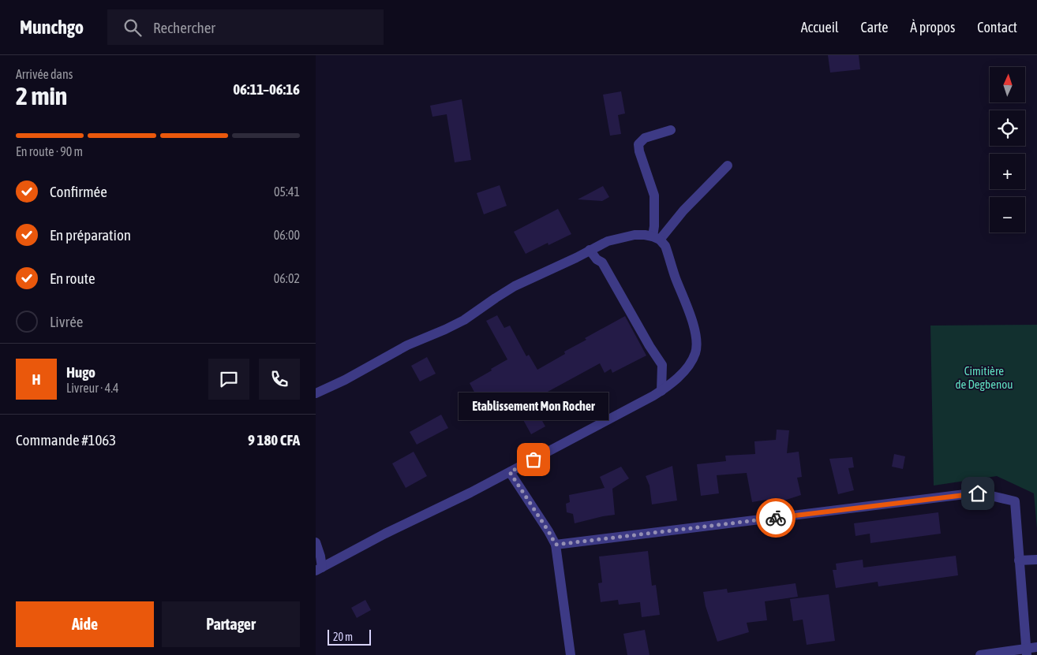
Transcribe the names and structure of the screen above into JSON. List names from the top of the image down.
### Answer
{
  "parks": ["Cimitière de Degbenou"],
  "places": ["Etablissement Mon Rocher"],
  "scale_bar": "20 m",
  "north": "top",
  "page": {
    "header": "Munchgo",
    "search": "Rechercher",
    "nav": [
      "Accueil",
      "Carte",
      "À propos",
      "Contact"
    ],
    "heading": ["2 min", "Arrivée dans", "06:11–06:16"],
    "panel": [
      "Hugo",
      "Livreur · 4.4",
      "Commande #1063",
      "9 180 CFA"
    ],
    "map_buttons": ["+", "−"],
    "bar": "En route · 90 m",
    "list": [
      ["Confirmée", "05:41"],
      ["En préparation", "06:00"],
      ["En route", "06:02"],
      "Livrée"
    ],
    "round": "H",
    "bubble": "Etablissement Mon Rocher",
    "buttons": ["Aide", "Partager"],
    "scale": "20 m"
  }
}
